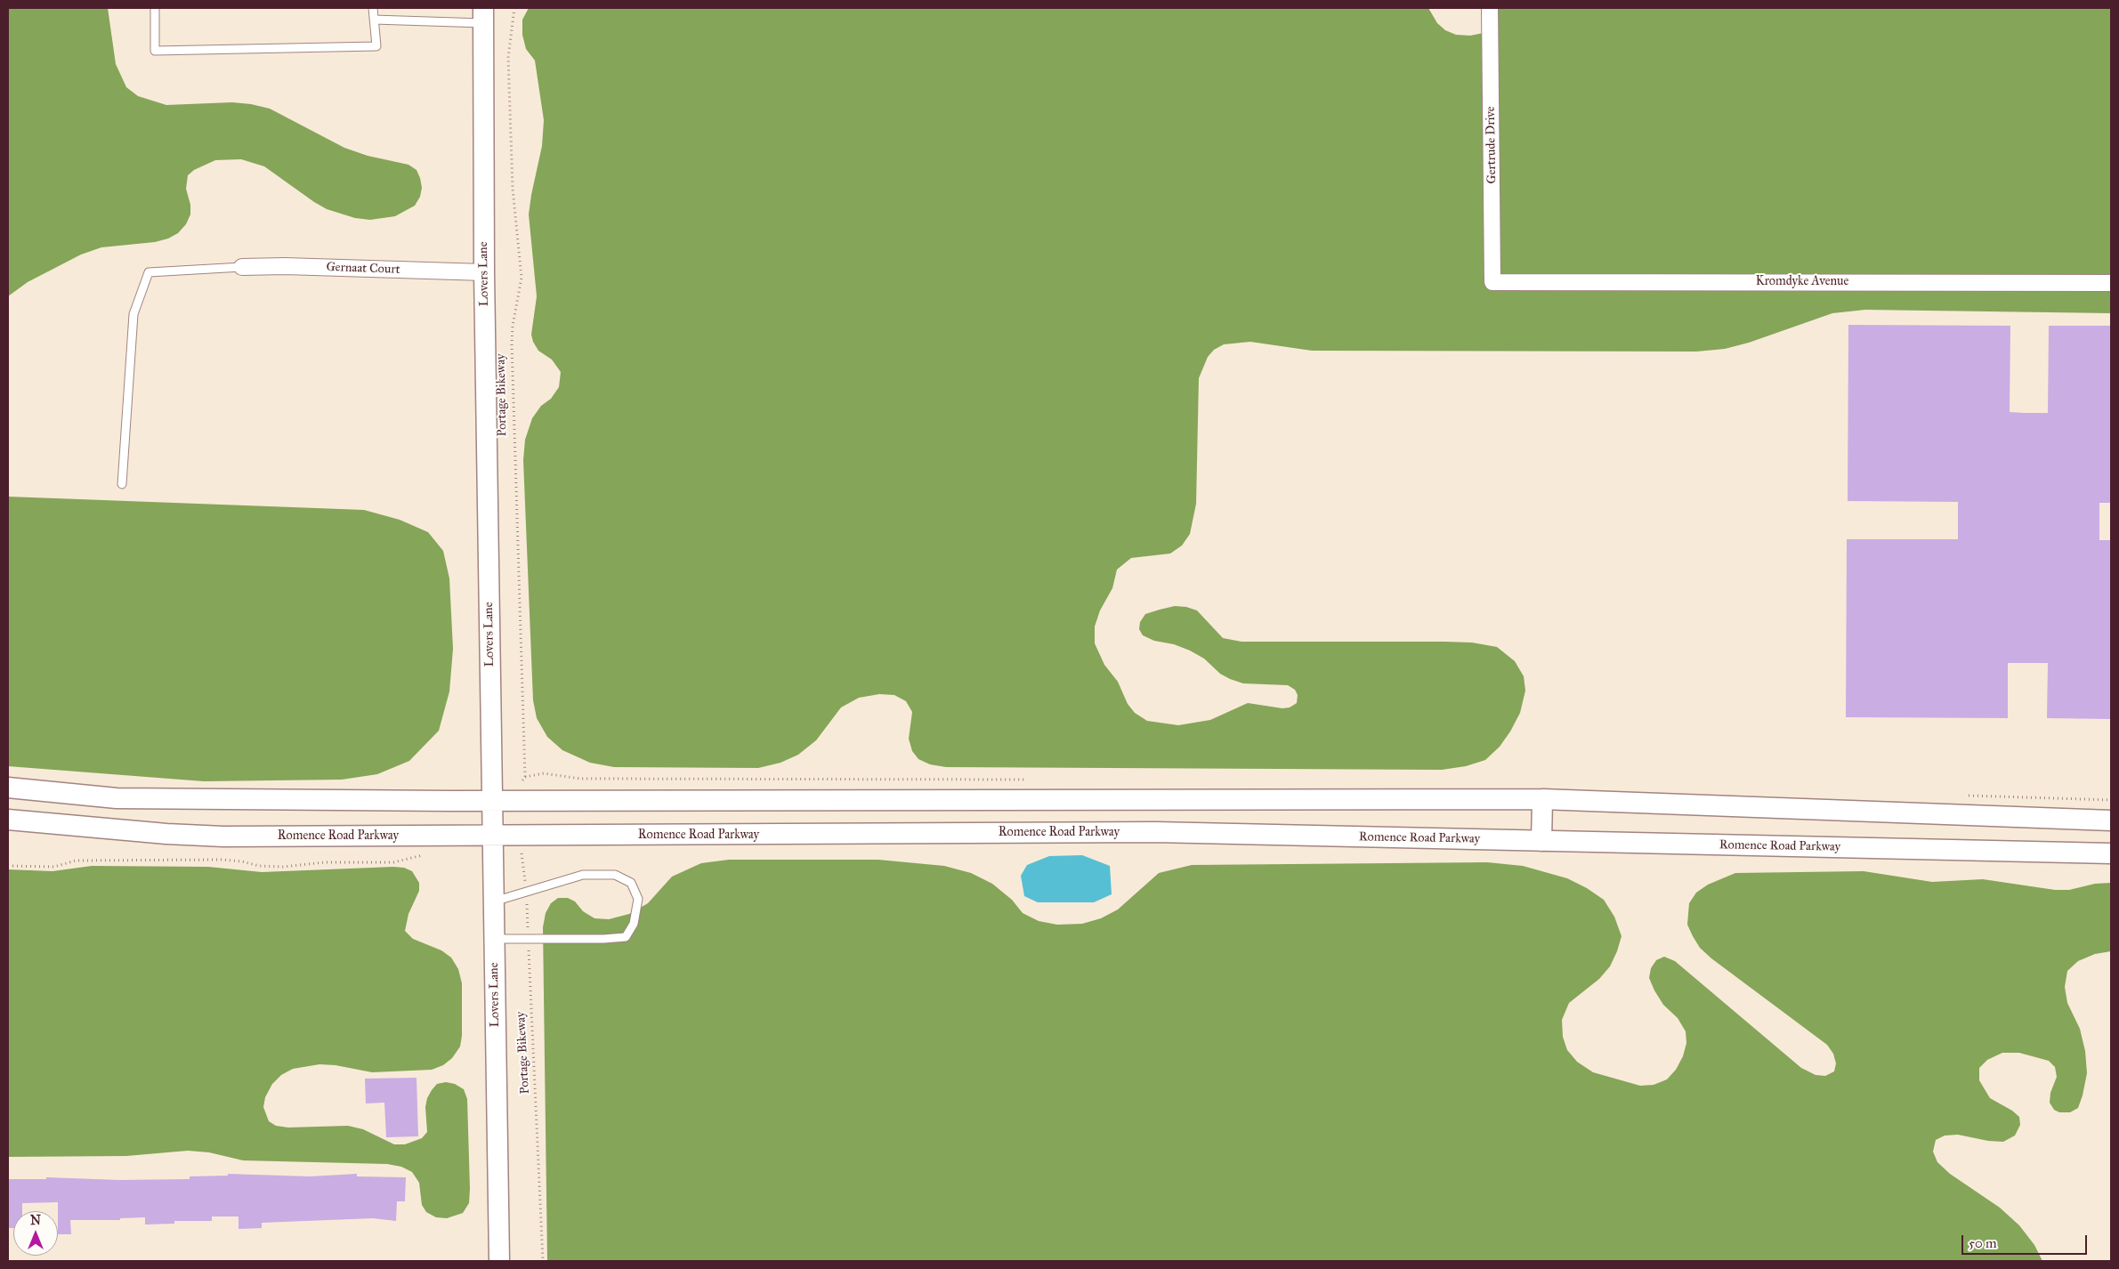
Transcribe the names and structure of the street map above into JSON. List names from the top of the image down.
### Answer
{
  "streets": {
    "street": [
      "Gertrude Drive",
      "Gernaat Court",
      "Lovers Lane",
      "Kromdyke Avenue",
      "Romence Road Parkway"
    ],
    "path": ["Portage Bikeway"]
  },
  "crossings": [
    ["Gertrude Drive", "Kromdyke Avenue"],
    ["Gernaat Court", "Lovers Lane"],
    ["Lovers Lane", "Romence Road Parkway"]
  ],
  "scale_bar": "50 m",
  "north": "top"
}
